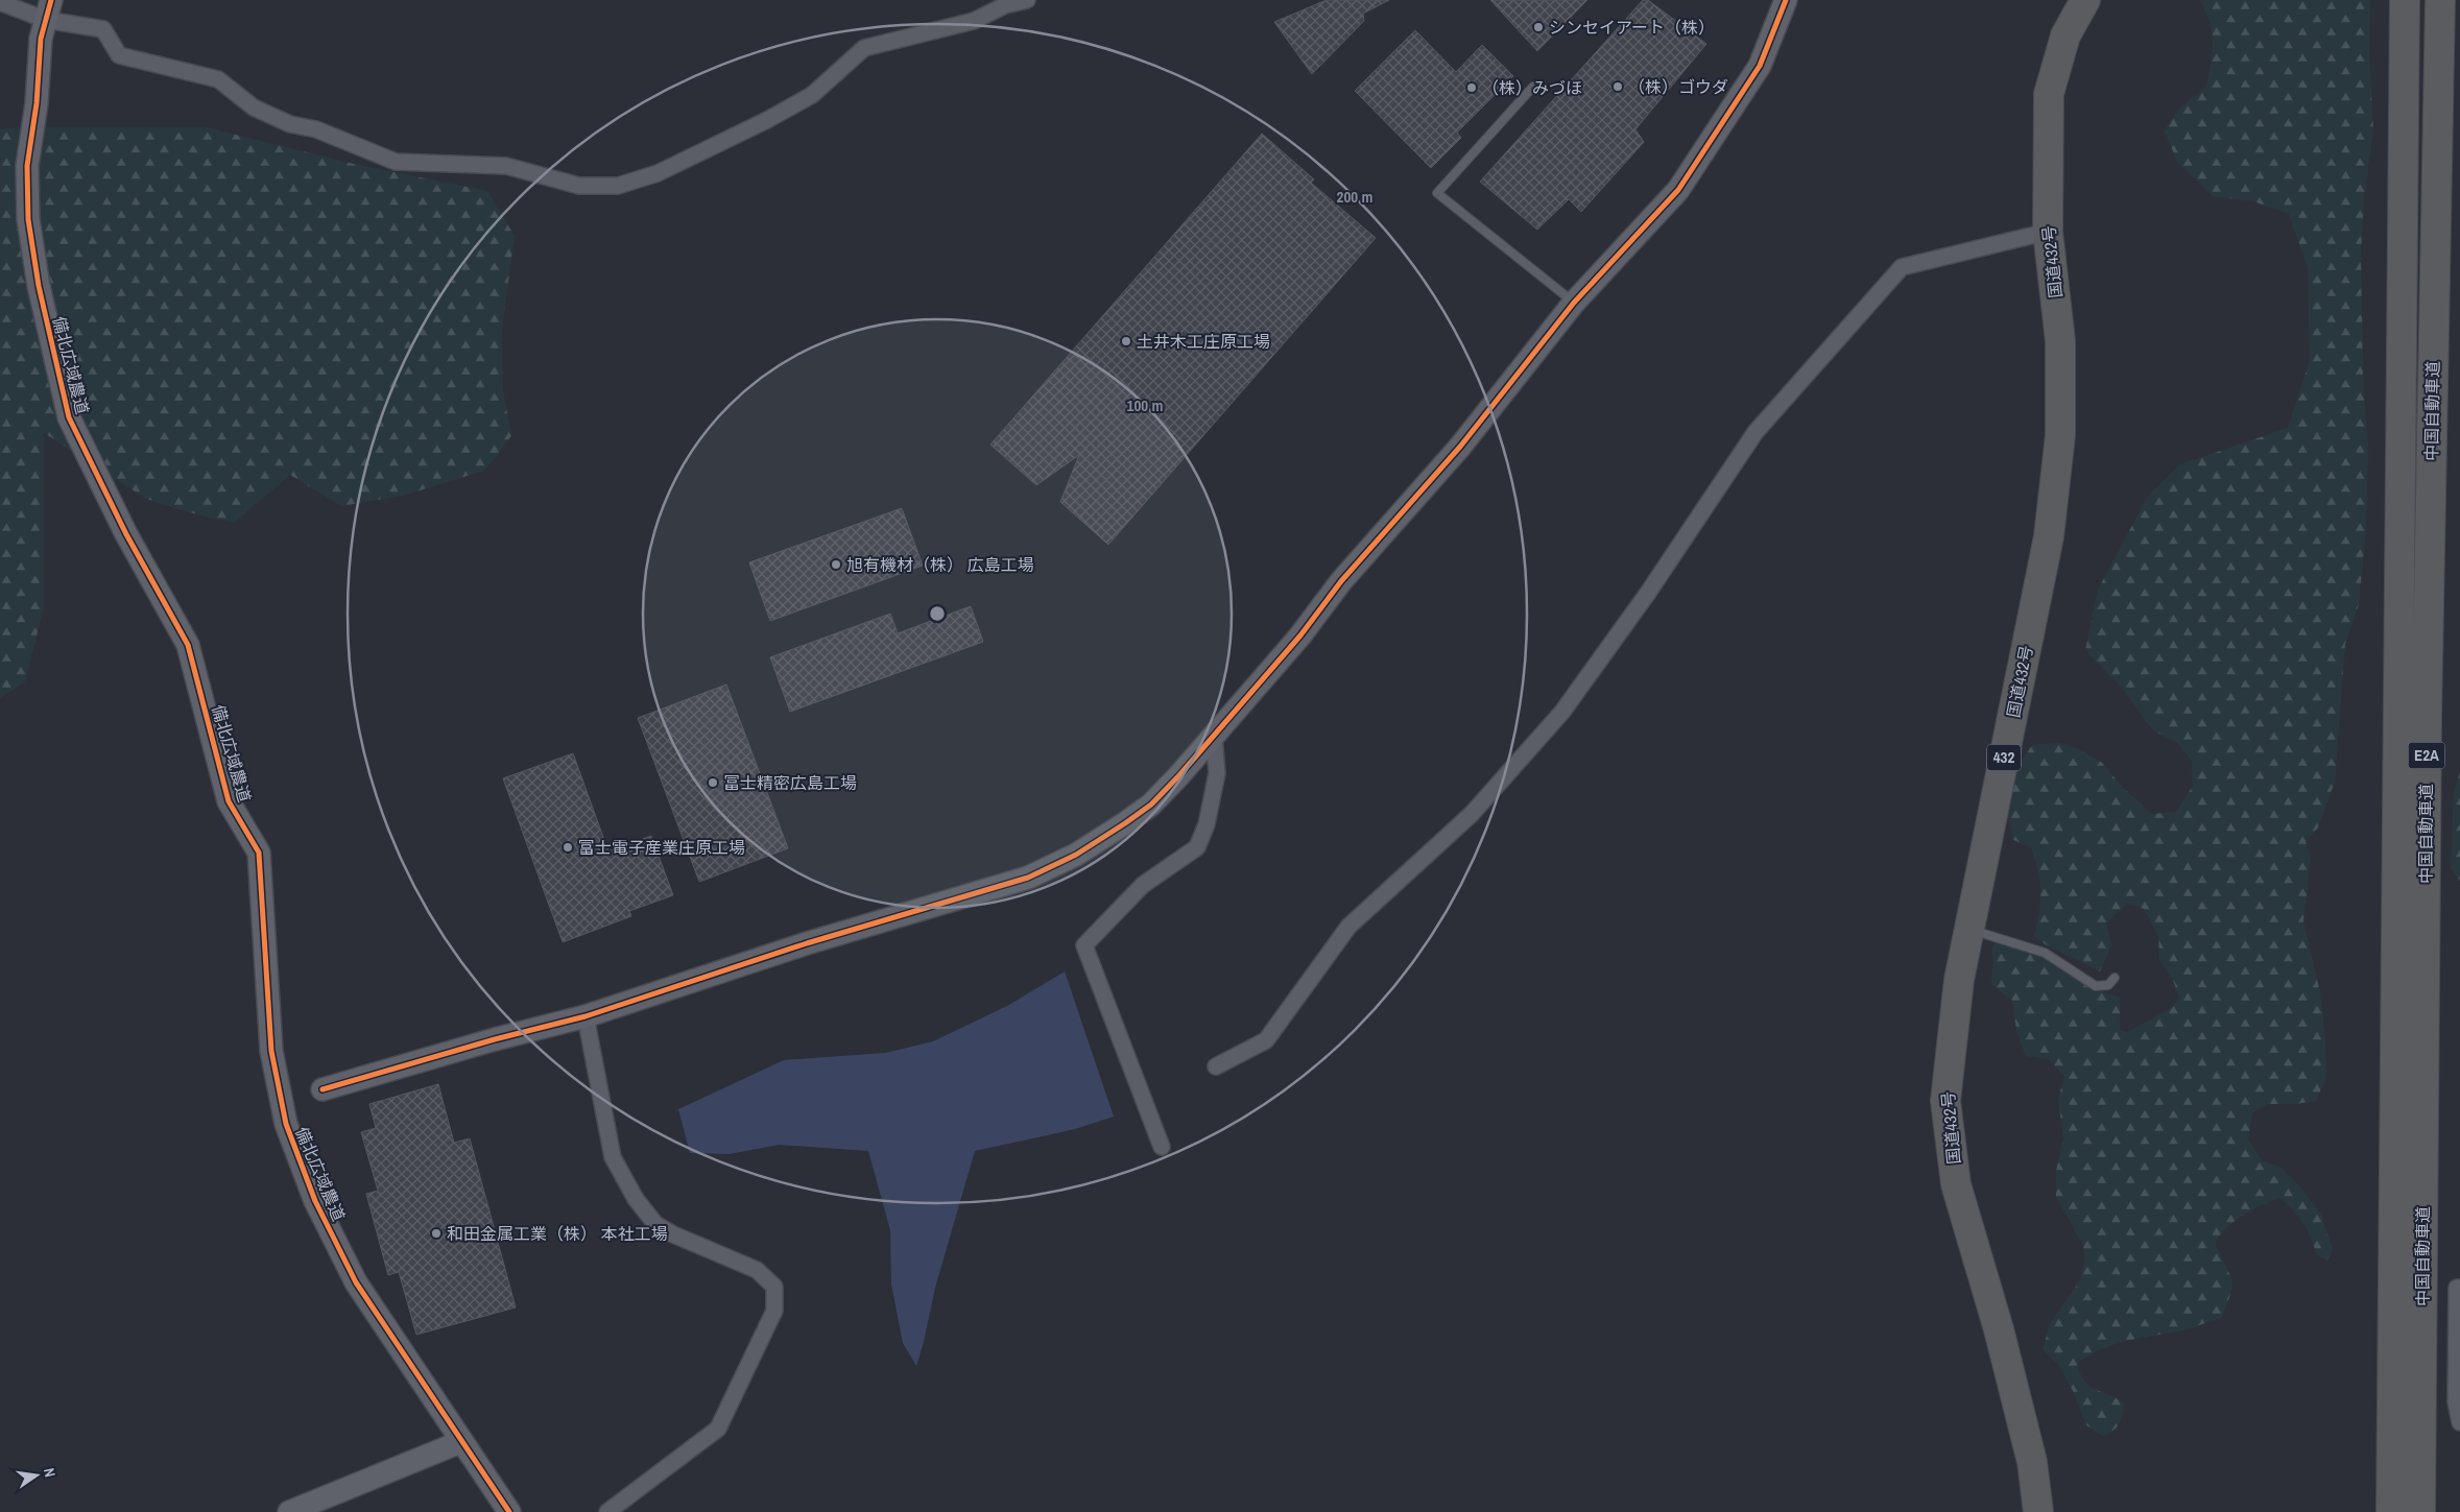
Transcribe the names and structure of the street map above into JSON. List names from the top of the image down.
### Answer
{
  "streets": {
    "highway": [
      "国道432号",
      "中国自動車道",
      "E2A",
      "432"
    ],
    "street": ["備北広域農道"]
  },
  "places": [
    "シンセイアート（株）",
    "（株）ゴウダ",
    "（株）みづほ",
    "土井木工庄原工場",
    "旭有機材（株） 広島工場",
    "冨士精密広島工場",
    "富士電子産業庄原工場",
    "和田金属工業（株） 本社工場"
  ],
  "north": "right",
  "rings": ["200 m", "100 m"]
}
